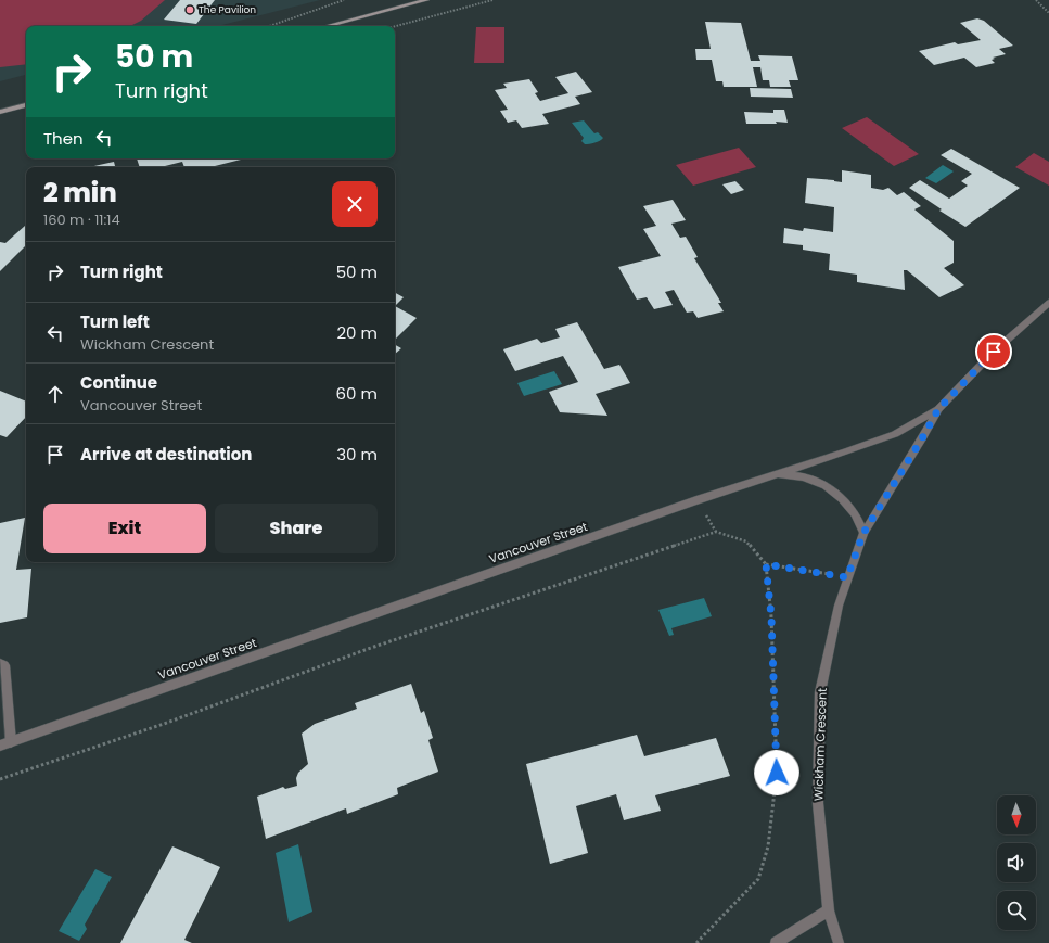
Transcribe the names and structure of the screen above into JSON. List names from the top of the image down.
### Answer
{
  "streets": {
    "street": ["Vancouver Street", "Wickham Crescent"]
  },
  "crossings": [
    ["Vancouver Street", "Wickham Crescent"]
  ],
  "places": ["The Pavilion"],
  "north": "bottom",
  "page": {
    "turn": ["50 m", "Turn right"],
    "then": "Then",
    "heading": ["2 min", "160 m · 11:14"],
    "list": [
      {
        "name": "Turn right",
        "value": "50 m"
      },
      {
        "name": "Turn left",
        "note": "Wickham Crescent",
        "value": "20 m"
      },
      {
        "name": "Continue",
        "note": "Vancouver Street",
        "value": "60 m"
      },
      {
        "name": "Arrive at destination",
        "value": "30 m"
      }
    ],
    "buttons": ["Exit", "Share"]
  }
}
